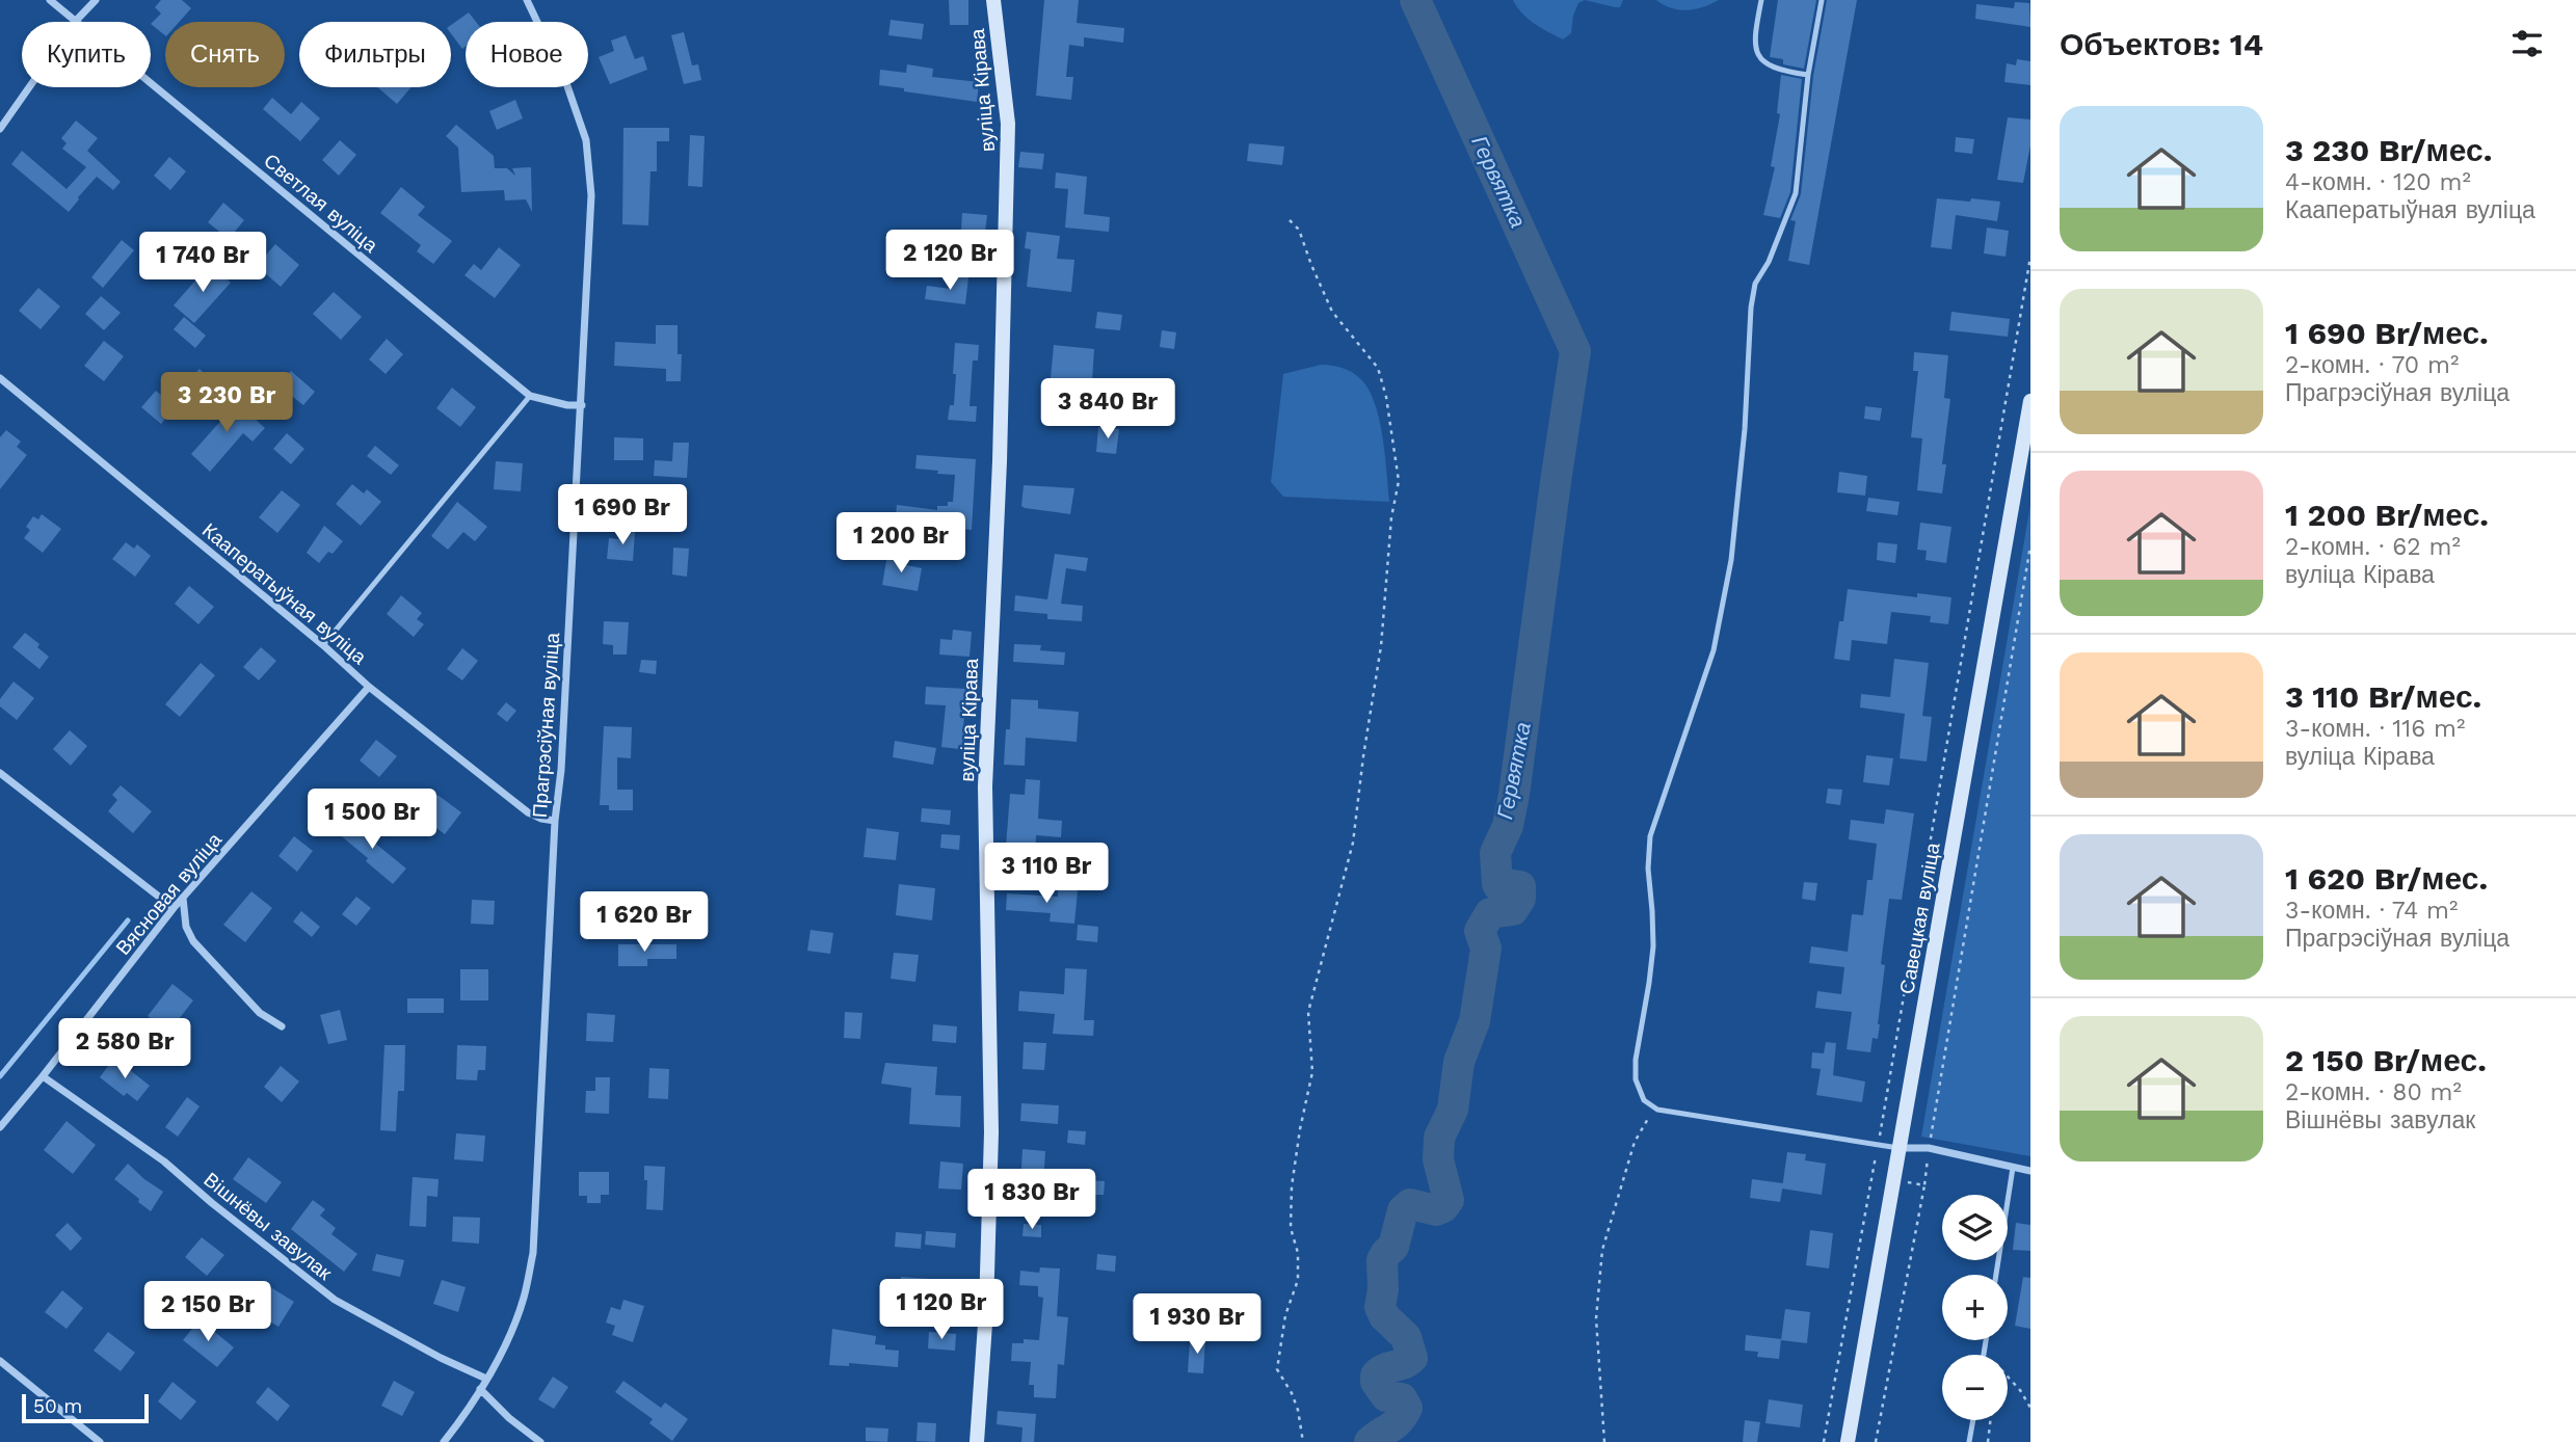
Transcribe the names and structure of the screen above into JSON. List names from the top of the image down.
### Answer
{
  "streets": {
    "street": [
      "вуліца Кірава",
      "Светлая вуліца",
      "Кааператыўная вуліца",
      "Прагрэсіўная вуліца",
      "Вясновая вуліца",
      "Савецкая вуліца",
      "Вішнёвы завулак"
    ]
  },
  "crossings": [
    ["Светлая вуліца", "Прагрэсіўная вуліца"],
    ["Кааператыўная вуліца", "Прагрэсіўная вуліца"],
    ["Кааператыўная вуліца", "Вясновая вуліца"],
    ["Прагрэсіўная вуліца", "Вішнёвы завулак"],
    ["Вясновая вуліца", "Вішнёвы завулак"]
  ],
  "water": ["Гервятка"],
  "scale_bar": "50 m",
  "page": {
    "heading": "Объектов: 14",
    "chip": [
      "Купить",
      "Снять",
      "Фильтры",
      "Новое"
    ],
    "list": [
      {
        "name": "3 230 Br/мес.",
        "note": "4-комн. · 120 m² · Кааператыўная вуліца"
      },
      {
        "name": "1 690 Br/мес.",
        "note": "2-комн. · 70 m² · Прагрэсіўная вуліца"
      },
      {
        "name": "1 200 Br/мес.",
        "note": "2-комн. · 62 m² · вуліца Кірава"
      },
      {
        "name": "3 110 Br/мес.",
        "note": "3-комн. · 116 m² · вуліца Кірава"
      },
      {
        "name": "1 620 Br/мес.",
        "note": "3-комн. · 74 m² · Прагрэсіўная вуліца"
      },
      {
        "name": "2 150 Br/мес.",
        "note": "2-комн. · 80 m² · Вішнёвы завулак"
      }
    ],
    "price": [
      "2 120 Br",
      "1 740 Br",
      "3 230 Br",
      "3 840 Br",
      "1 690 Br",
      "1 200 Br",
      "1 500 Br",
      "3 110 Br",
      "1 620 Br",
      "2 580 Br",
      "1 830 Br",
      "1 120 Br",
      "2 150 Br",
      "1 930 Br"
    ],
    "map_buttons": ["+", "−"],
    "scale": "50 m"
  }
}
